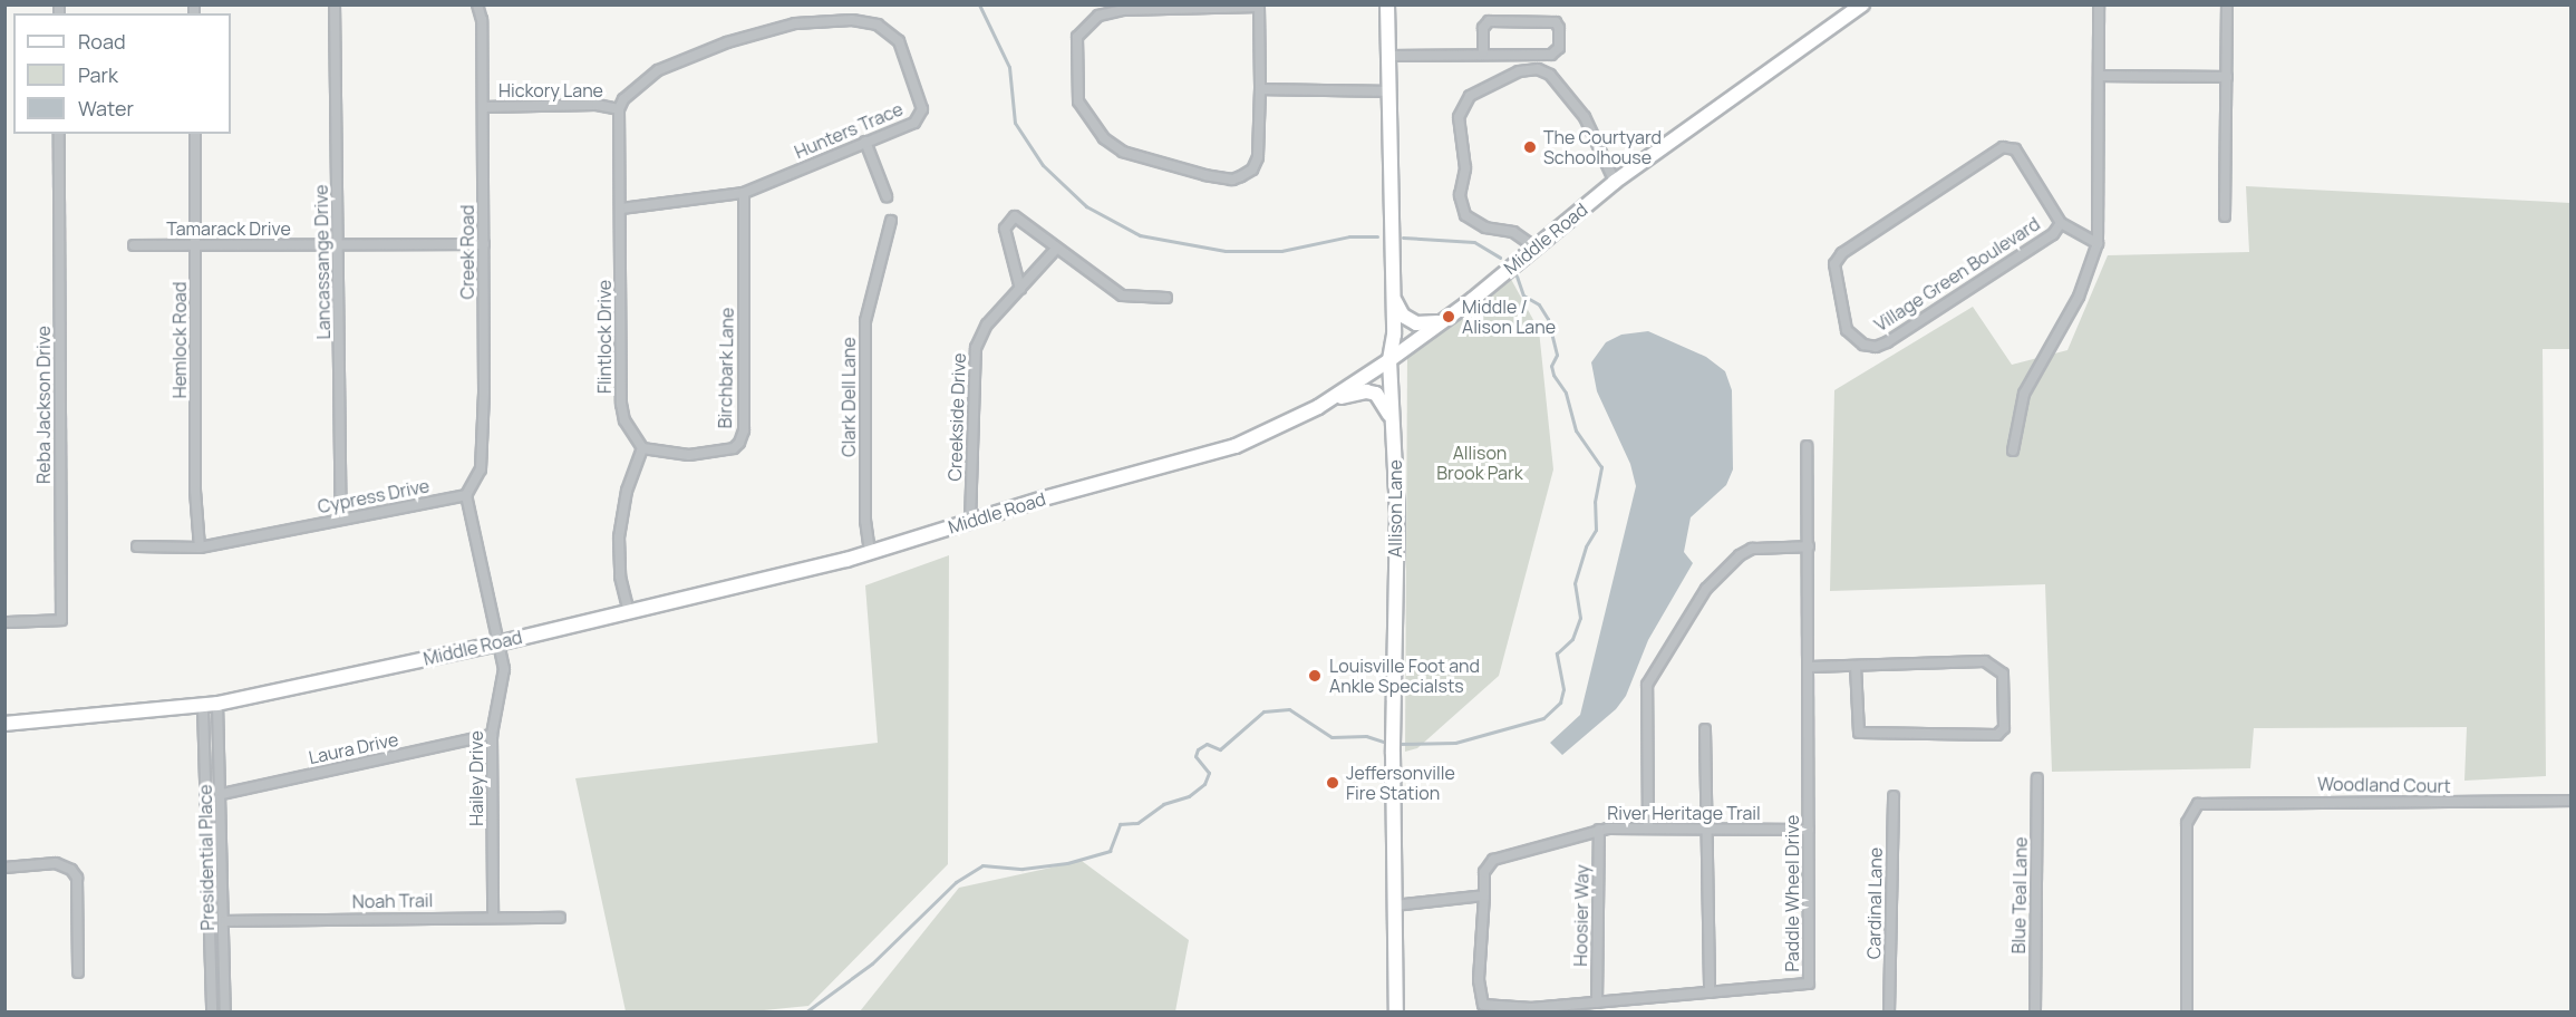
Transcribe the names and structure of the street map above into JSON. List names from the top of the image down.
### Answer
{
  "streets": {
    "main road": ["Middle Road", "Allison Lane"],
    "street": [
      "Hickory Lane",
      "Hunters Trace",
      "Tamarack Drive",
      "Creek Road",
      "Lancassange Drive",
      "Village Green Boulevard",
      "Flintlock Drive",
      "Hemlock Road",
      "Birchbark Lane",
      "Clark Dell Lane",
      "Reba Jackson Drive",
      "Creekside Drive",
      "Cypress Drive",
      "Laura Drive",
      "Hailey Drive",
      "Woodland Court",
      "River Heritage Trail",
      "Presidential Place",
      "Paddle Wheel Drive",
      "Blue Teal Lane",
      "Noah Trail",
      "Cardinal Lane",
      "Hoosier Way"
    ]
  },
  "crossings": [
    ["Hickory Lane", "Hunters Trace"],
    ["Hickory Lane", "Creek Road"],
    ["Hickory Lane", "Flintlock Drive"],
    ["Hunters Trace", "Flintlock Drive"],
    ["Hunters Trace", "Birchbark Lane"],
    ["Tamarack Drive", "Creek Road"],
    ["Tamarack Drive", "Lancassange Drive"],
    ["Tamarack Drive", "Hemlock Road"],
    ["Middle Road", "Clark Dell Lane"],
    ["Middle Road", "Creekside Drive"],
    ["Middle Road", "Allison Lane"],
    ["Middle Road", "Hailey Drive"],
    ["Middle Road", "Presidential Place"],
    ["Creek Road", "Cypress Drive"],
    ["Lancassange Drive", "Cypress Drive"],
    ["Flintlock Drive", "Birchbark Lane"],
    ["Hemlock Road", "Cypress Drive"],
    ["Laura Drive", "Hailey Drive"],
    ["Laura Drive", "Presidential Place"],
    ["Hailey Drive", "Noah Trail"],
    ["River Heritage Trail", "Paddle Wheel Drive"],
    ["River Heritage Trail", "Hoosier Way"],
    ["Presidential Place", "Noah Trail"],
    ["Paddle Wheel Drive", "Hoosier Way"]
  ],
  "parks": ["Allison Brook Park"],
  "places": [
    "The Courtyard Schoolhouse",
    "Middle / Alison Lane",
    "Louisville Foot and Ankle Specialsts",
    "Jeffersonville Fire Station"
  ],
  "legend": ["Road", "Park", "Water"]
}
